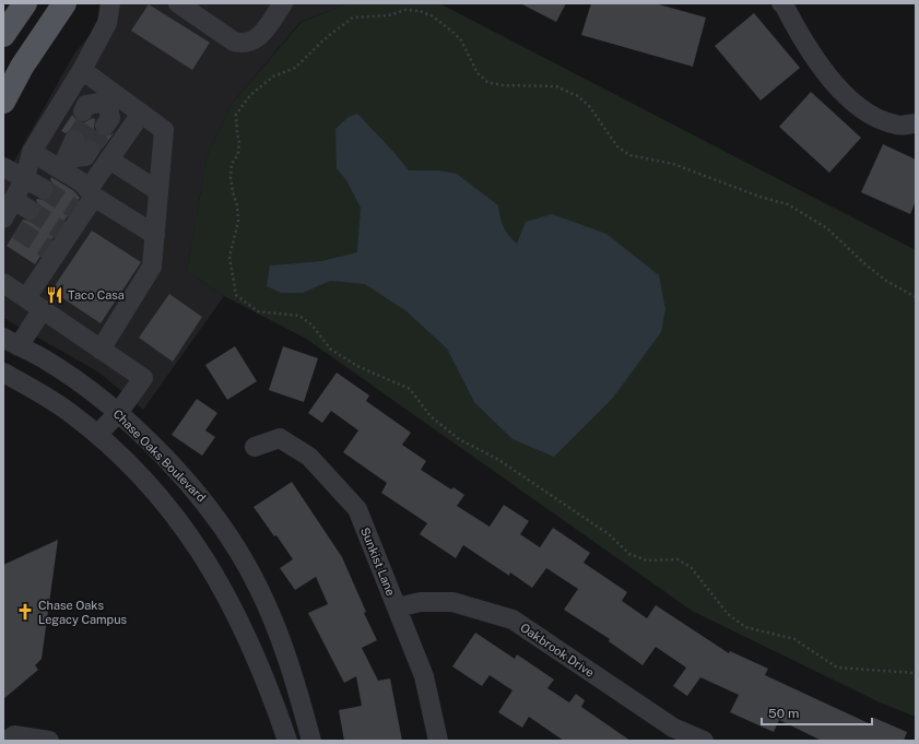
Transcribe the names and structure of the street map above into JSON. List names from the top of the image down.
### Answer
{
  "streets": {
    "street": ["Chase Oaks Boulevard", "Sunkist Lane", "Oakbrook Drive"]
  },
  "crossings": [
    ["Sunkist Lane", "Oakbrook Drive"]
  ],
  "places": {
    "restaurant": ["Taco Casa"],
    "church": ["Chase Oaks Legacy Campus"]
  },
  "scale_bar": "50 m"
}
